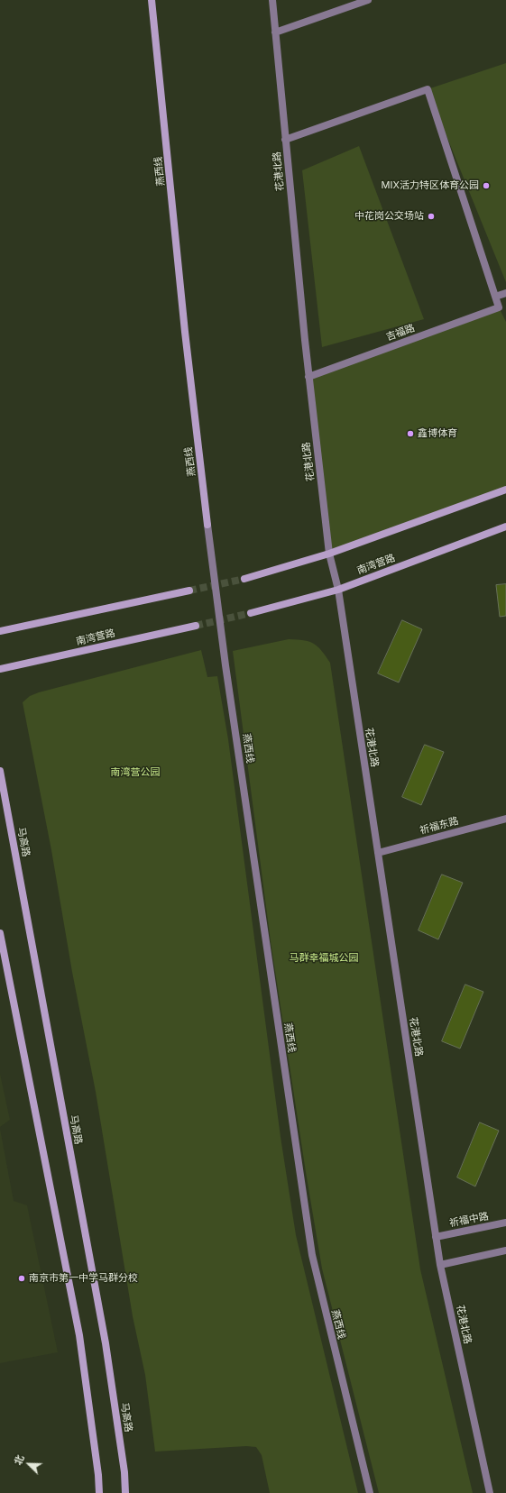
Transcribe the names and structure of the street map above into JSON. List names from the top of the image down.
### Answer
{
  "streets": {
    "main road": ["燕西线", "南湾营路", "马高路"],
    "street": [
      "花港北路",
      "吉福路",
      "祈福东路",
      "祈福中路"
    ]
  },
  "crossings": [
    ["花港北路", "吉福路"],
    ["花港北路", "南湾营路"],
    ["花港北路", "祈福东路"],
    ["花港北路", "祈福中路"]
  ],
  "parks": ["南湾营公园", "马群幸福城公园"],
  "places": [
    "MIX活力特区体育公园",
    "中花岗公交场站",
    "鑫博体育",
    "南京市第一中学马群分校"
  ],
  "north": "top left"
}
